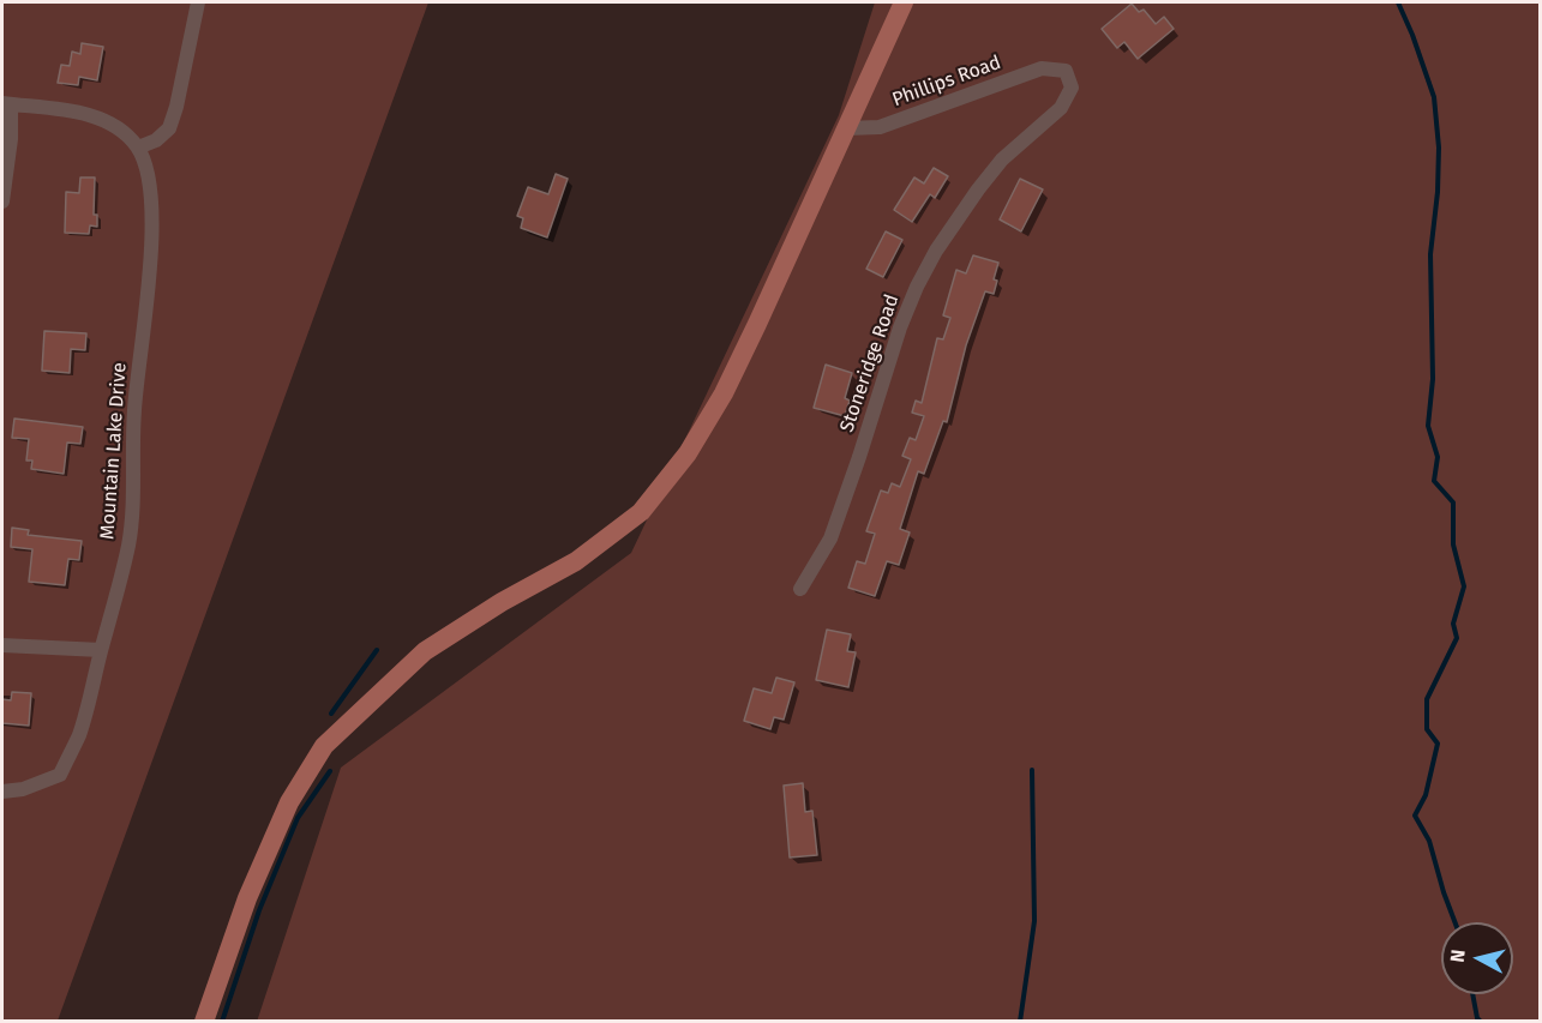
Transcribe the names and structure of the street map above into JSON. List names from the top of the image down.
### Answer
{
  "streets": {
    "street": ["Phillips Road", "Stoneridge Road", "Mountain Lake Drive"]
  },
  "crossings": [
    ["Phillips Road", "Stoneridge Road"]
  ],
  "north": "left"
}
